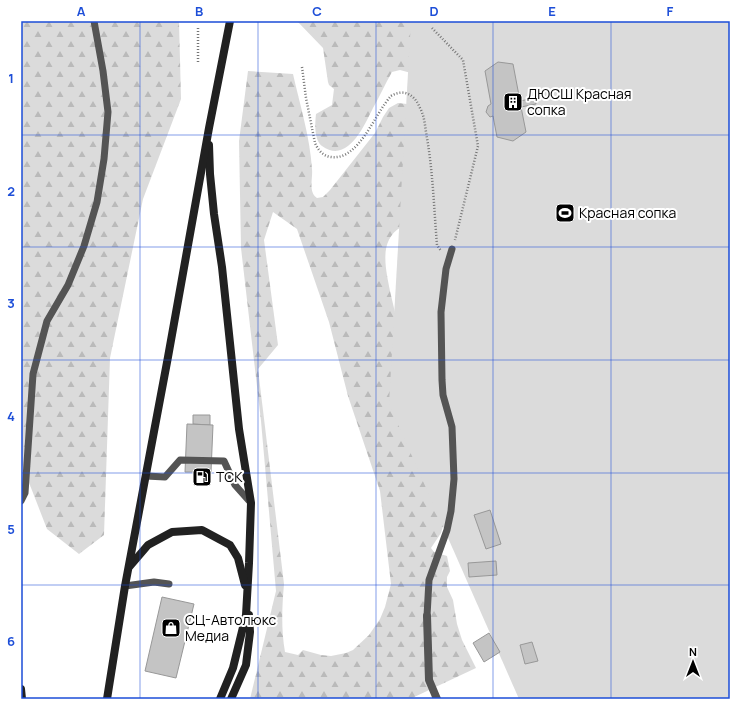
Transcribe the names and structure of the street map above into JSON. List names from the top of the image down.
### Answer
{
  "places": {
    "building": ["ДЮСШ Красная сопка"],
    "sports": ["Красная сопка"],
    "fuel station": ["ТСК"],
    "shop": ["СЦ-Автолюкс Медиа"]
  },
  "north": "top",
  "grid": {
    "columns": [
      "A",
      "B",
      "C",
      "D",
      "E",
      "F"
    ],
    "rows": [
      "1",
      "2",
      "3",
      "4",
      "5",
      "6"
    ]
  }
}
